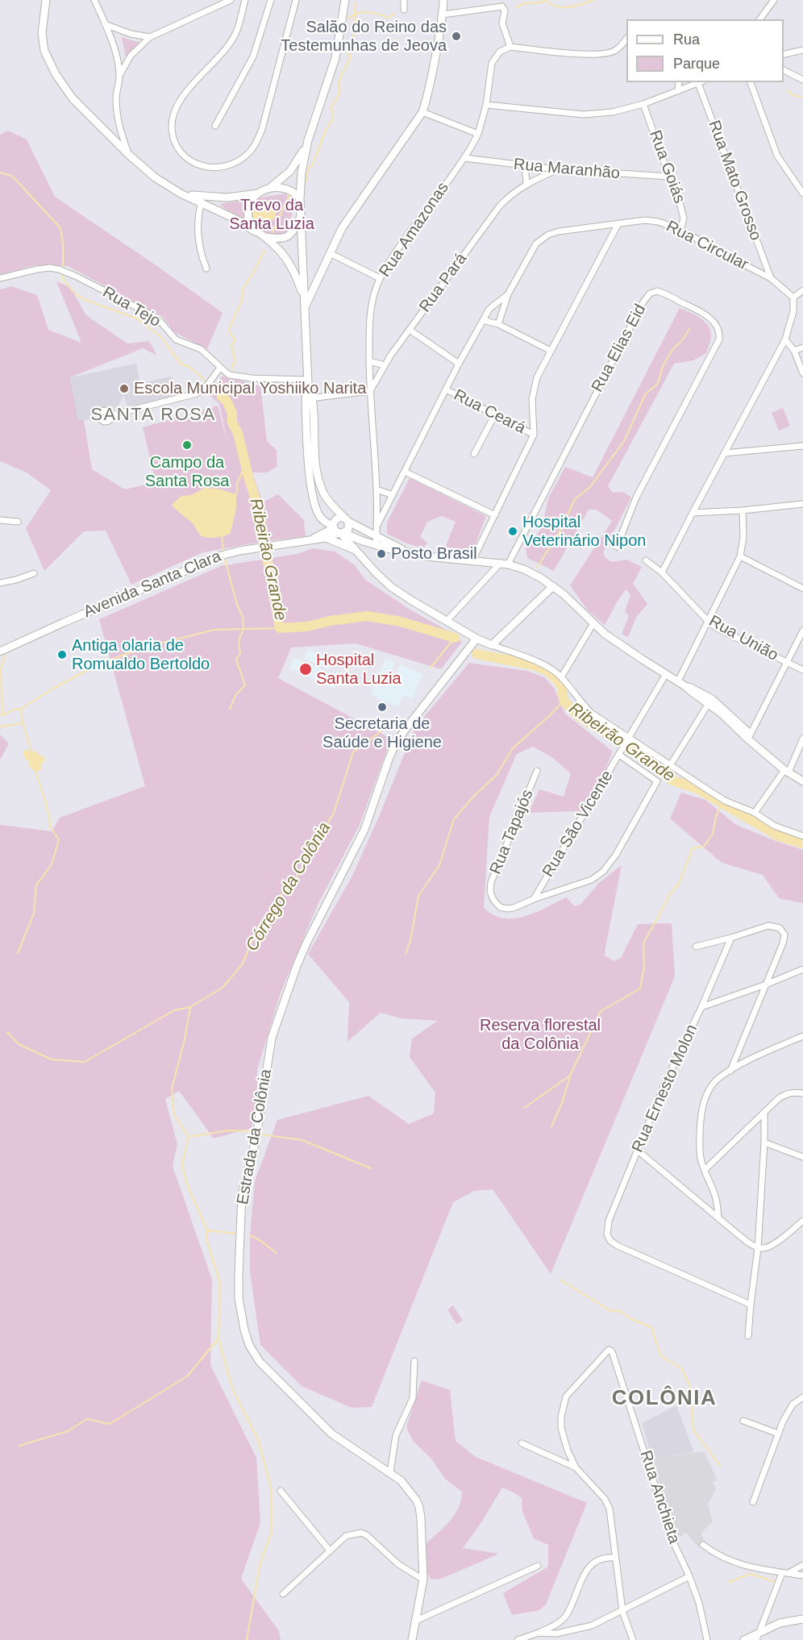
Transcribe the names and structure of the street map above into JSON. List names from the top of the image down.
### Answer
{
  "streets": {
    "street": [
      "Rua Goiás",
      "Rua Maranhão",
      "Rua Mato Grosso",
      "Rua Amazonas",
      "Rua Circular",
      "Rua Pará",
      "Rua Tejo",
      "Rua Elias Eid",
      "Rua Ceará",
      "Avenida Santa Clara",
      "Rua União",
      "Rua São Vicente",
      "Rua Tapajós",
      "Rua Ernesto Molon",
      "Estrada da Colônia",
      "Rua Anchieta"
    ]
  },
  "crossings": [
    ["Rua Goiás", "Rua Maranhão"],
    ["Rua Goiás", "Rua Circular"],
    ["Rua Maranhão", "Rua Amazonas"],
    ["Rua Maranhão", "Rua Pará"],
    ["Rua Mato Grosso", "Rua Circular"],
    ["Rua Amazonas", "Rua Pará"],
    ["Rua São Vicente", "Rua Tapajós"]
  ],
  "districts": ["SANTA ROSA", "COLÔNIA"],
  "water": ["Ribeirão Grande", "Córrego da Colônia"],
  "parks": ["Trevo da Santa Luzia", "Reserva florestal da Colônia"],
  "places": [
    "Salão do Reino das Testemunhas de Jeova",
    "Escola Municipal Yoshiiko Narita",
    "Campo da Santa Rosa",
    "Hospital Veterinário Nipon",
    "Posto Brasil",
    "Antiga olaria de Romualdo Bertoldo",
    "Hospital Santa Luzia",
    "Secretaria de Saúde e Higiene"
  ],
  "legend": ["Rua", "Parque"]
}
